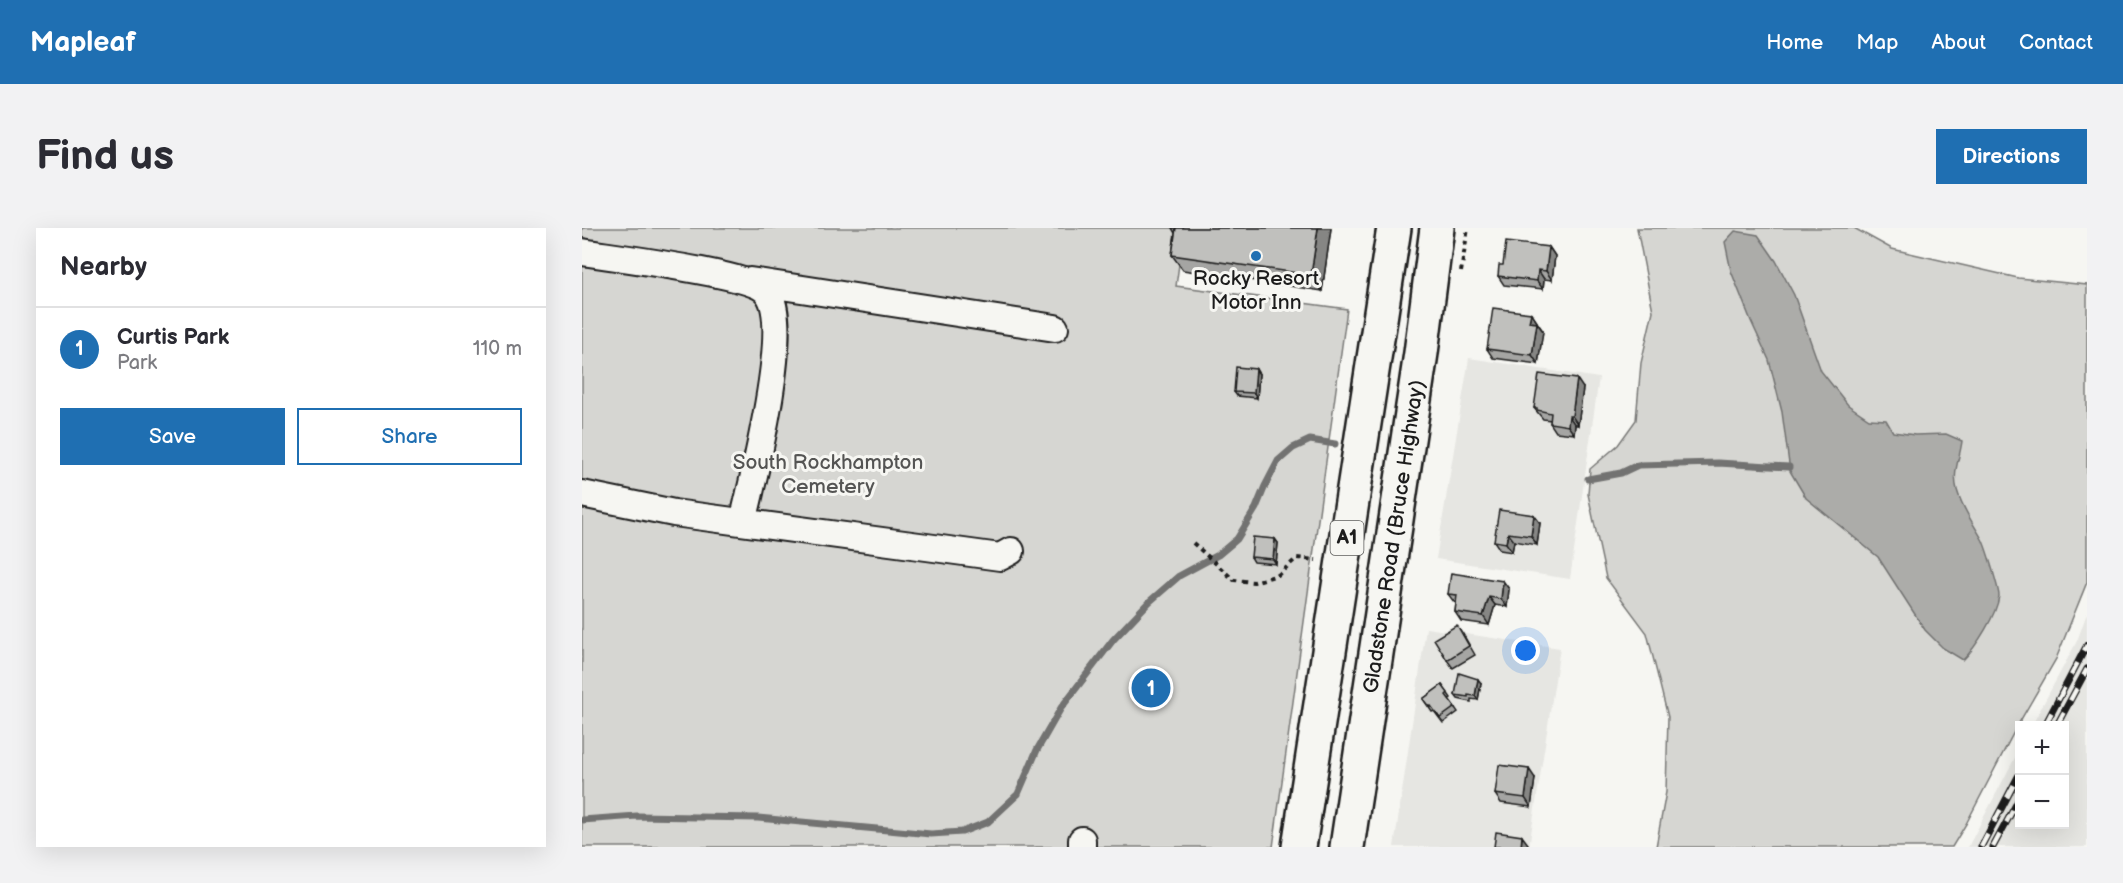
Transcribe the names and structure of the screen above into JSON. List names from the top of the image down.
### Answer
{
  "streets": {
    "highway": ["A1", "Gladstone Road (Bruce Highway)"]
  },
  "parks": ["South Rockhampton Cemetery"],
  "places": ["Rocky Resort Motor Inn"],
  "page": {
    "header": "Mapleaf",
    "nav": [
      "Home",
      "Map",
      "About",
      "Contact"
    ],
    "buttons": [
      "Directions",
      ["Save", "Share"]
    ],
    "title": "Find us",
    "heading": "Nearby",
    "list": [
      {
        "mark": "1",
        "name": "Curtis Park",
        "note": "Park",
        "value": "110 m"
      }
    ],
    "pins": "1",
    "map_buttons": ["+", "−"]
  }
}
